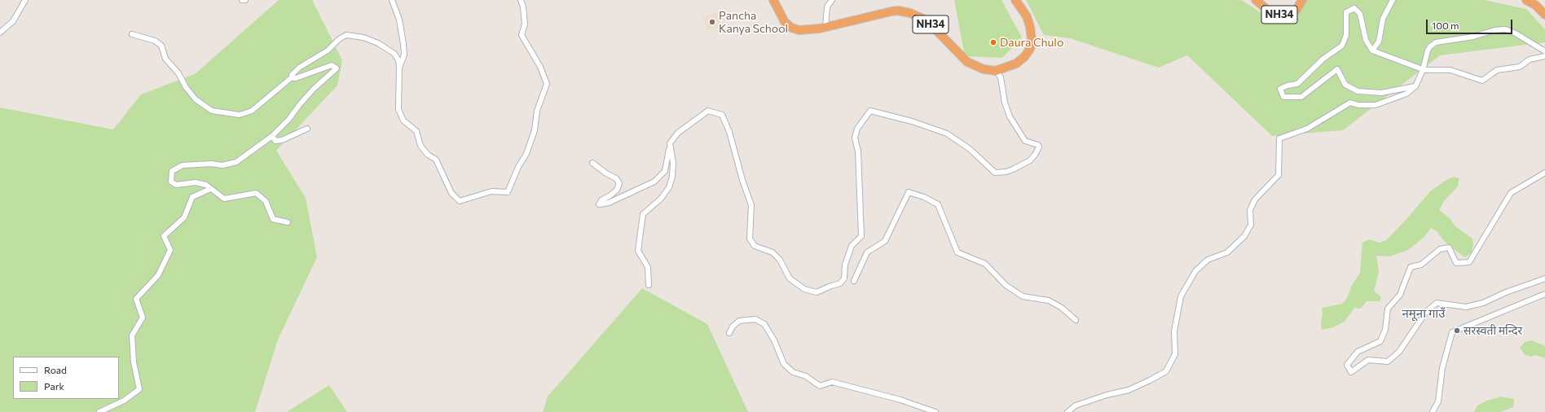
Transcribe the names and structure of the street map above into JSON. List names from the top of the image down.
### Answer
{
  "streets": {
    "highway": ["NH34"]
  },
  "districts": ["नमूना गाउँ"],
  "places": ["Pancha Kanya School", "Daura Chulo", "सरस्वती मन्दिर"],
  "legend": ["Road", "Park"],
  "scale_bar": "100 m"
}
